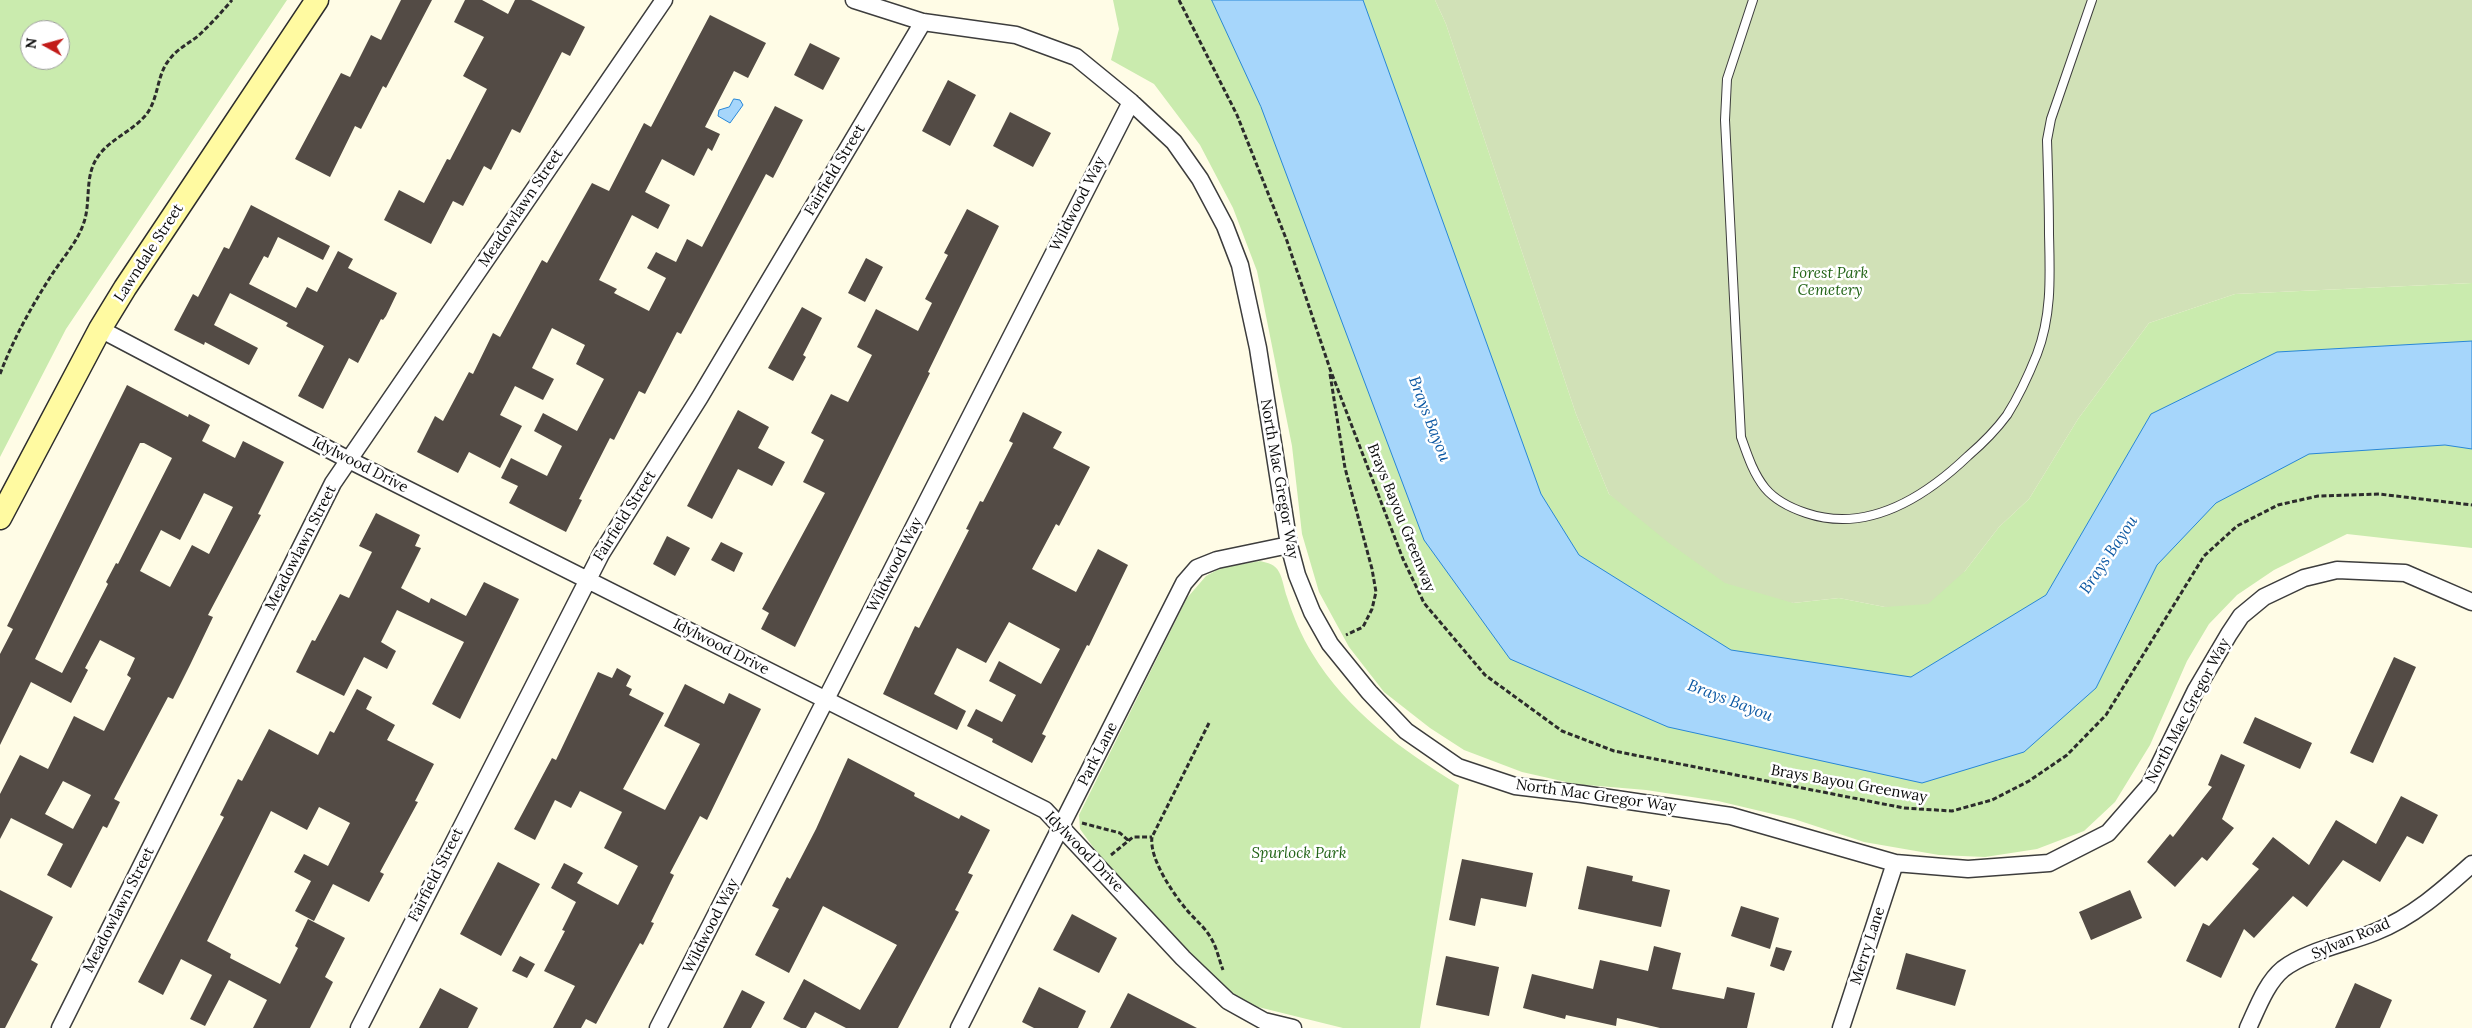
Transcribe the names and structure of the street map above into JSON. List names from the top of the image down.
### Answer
{
  "streets": {
    "main road": ["Lawndale Street"],
    "street": [
      "Fairfield Street",
      "Wildwood Way",
      "Meadowlawn Street",
      "Idylwood Drive",
      "North Mac Gregor Way",
      "Park Lane",
      "Sylvan Road",
      "Merry Lane"
    ],
    "path": ["Brays Bayou Greenway"]
  },
  "crossings": [
    ["Fairfield Street", "Idylwood Drive"],
    ["Fairfield Street", "North Mac Gregor Way"],
    ["Wildwood Way", "Idylwood Drive"],
    ["Wildwood Way", "North Mac Gregor Way"],
    ["Meadowlawn Street", "Idylwood Drive"],
    ["Lawndale Street", "Idylwood Drive"],
    ["Idylwood Drive", "Park Lane"],
    ["North Mac Gregor Way", "Brays Bayou Greenway"],
    ["North Mac Gregor Way", "Park Lane"],
    ["North Mac Gregor Way", "Merry Lane"]
  ],
  "water": ["Brays Bayou"],
  "parks": ["Forest Park Cemetery", "Spurlock Park"],
  "north": "left"
}
